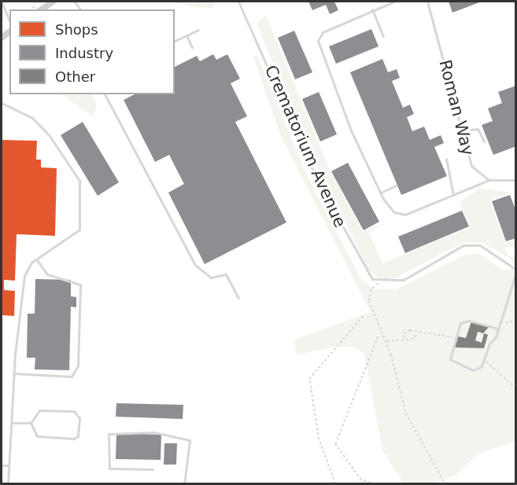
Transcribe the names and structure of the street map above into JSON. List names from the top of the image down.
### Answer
{
  "streets": {
    "lane": ["Roman Way", "Crematorium Avenue"]
  },
  "legend": ["Shops", "Industry", "Other"]
}
